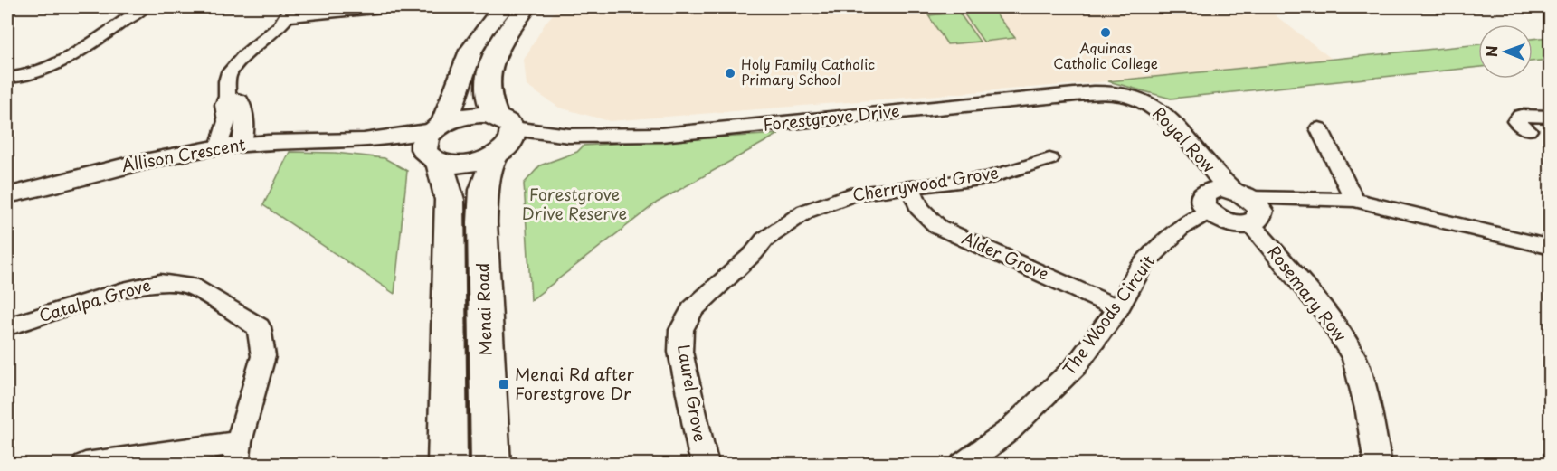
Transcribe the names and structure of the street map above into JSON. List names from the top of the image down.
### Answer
{
  "streets": {
    "main road": ["Menai Road"],
    "street": [
      "Forestgrove Drive",
      "Royal Row",
      "Allison Crescent",
      "Cherrywood Grove",
      "Alder Grove",
      "Rosemary Row",
      "Catalpa Grove",
      "The Woods Circuit",
      "Laurel Grove"
    ]
  },
  "crossings": [
    ["Forestgrove Drive", "Royal Row"],
    ["Forestgrove Drive", "Menai Road"],
    ["Royal Row", "The Woods Circuit"],
    ["Allison Crescent", "Menai Road"],
    ["Cherrywood Grove", "Alder Grove"],
    ["Cherrywood Grove", "Laurel Grove"],
    ["Alder Grove", "The Woods Circuit"]
  ],
  "parks": ["Forestgrove Drive Reserve"],
  "places": {
    "other": ["Aquinas Catholic College", "Holy Family Catholic Primary School"],
    "transit": ["Menai Rd after Forestgrove Dr"]
  },
  "north": "left"
}
